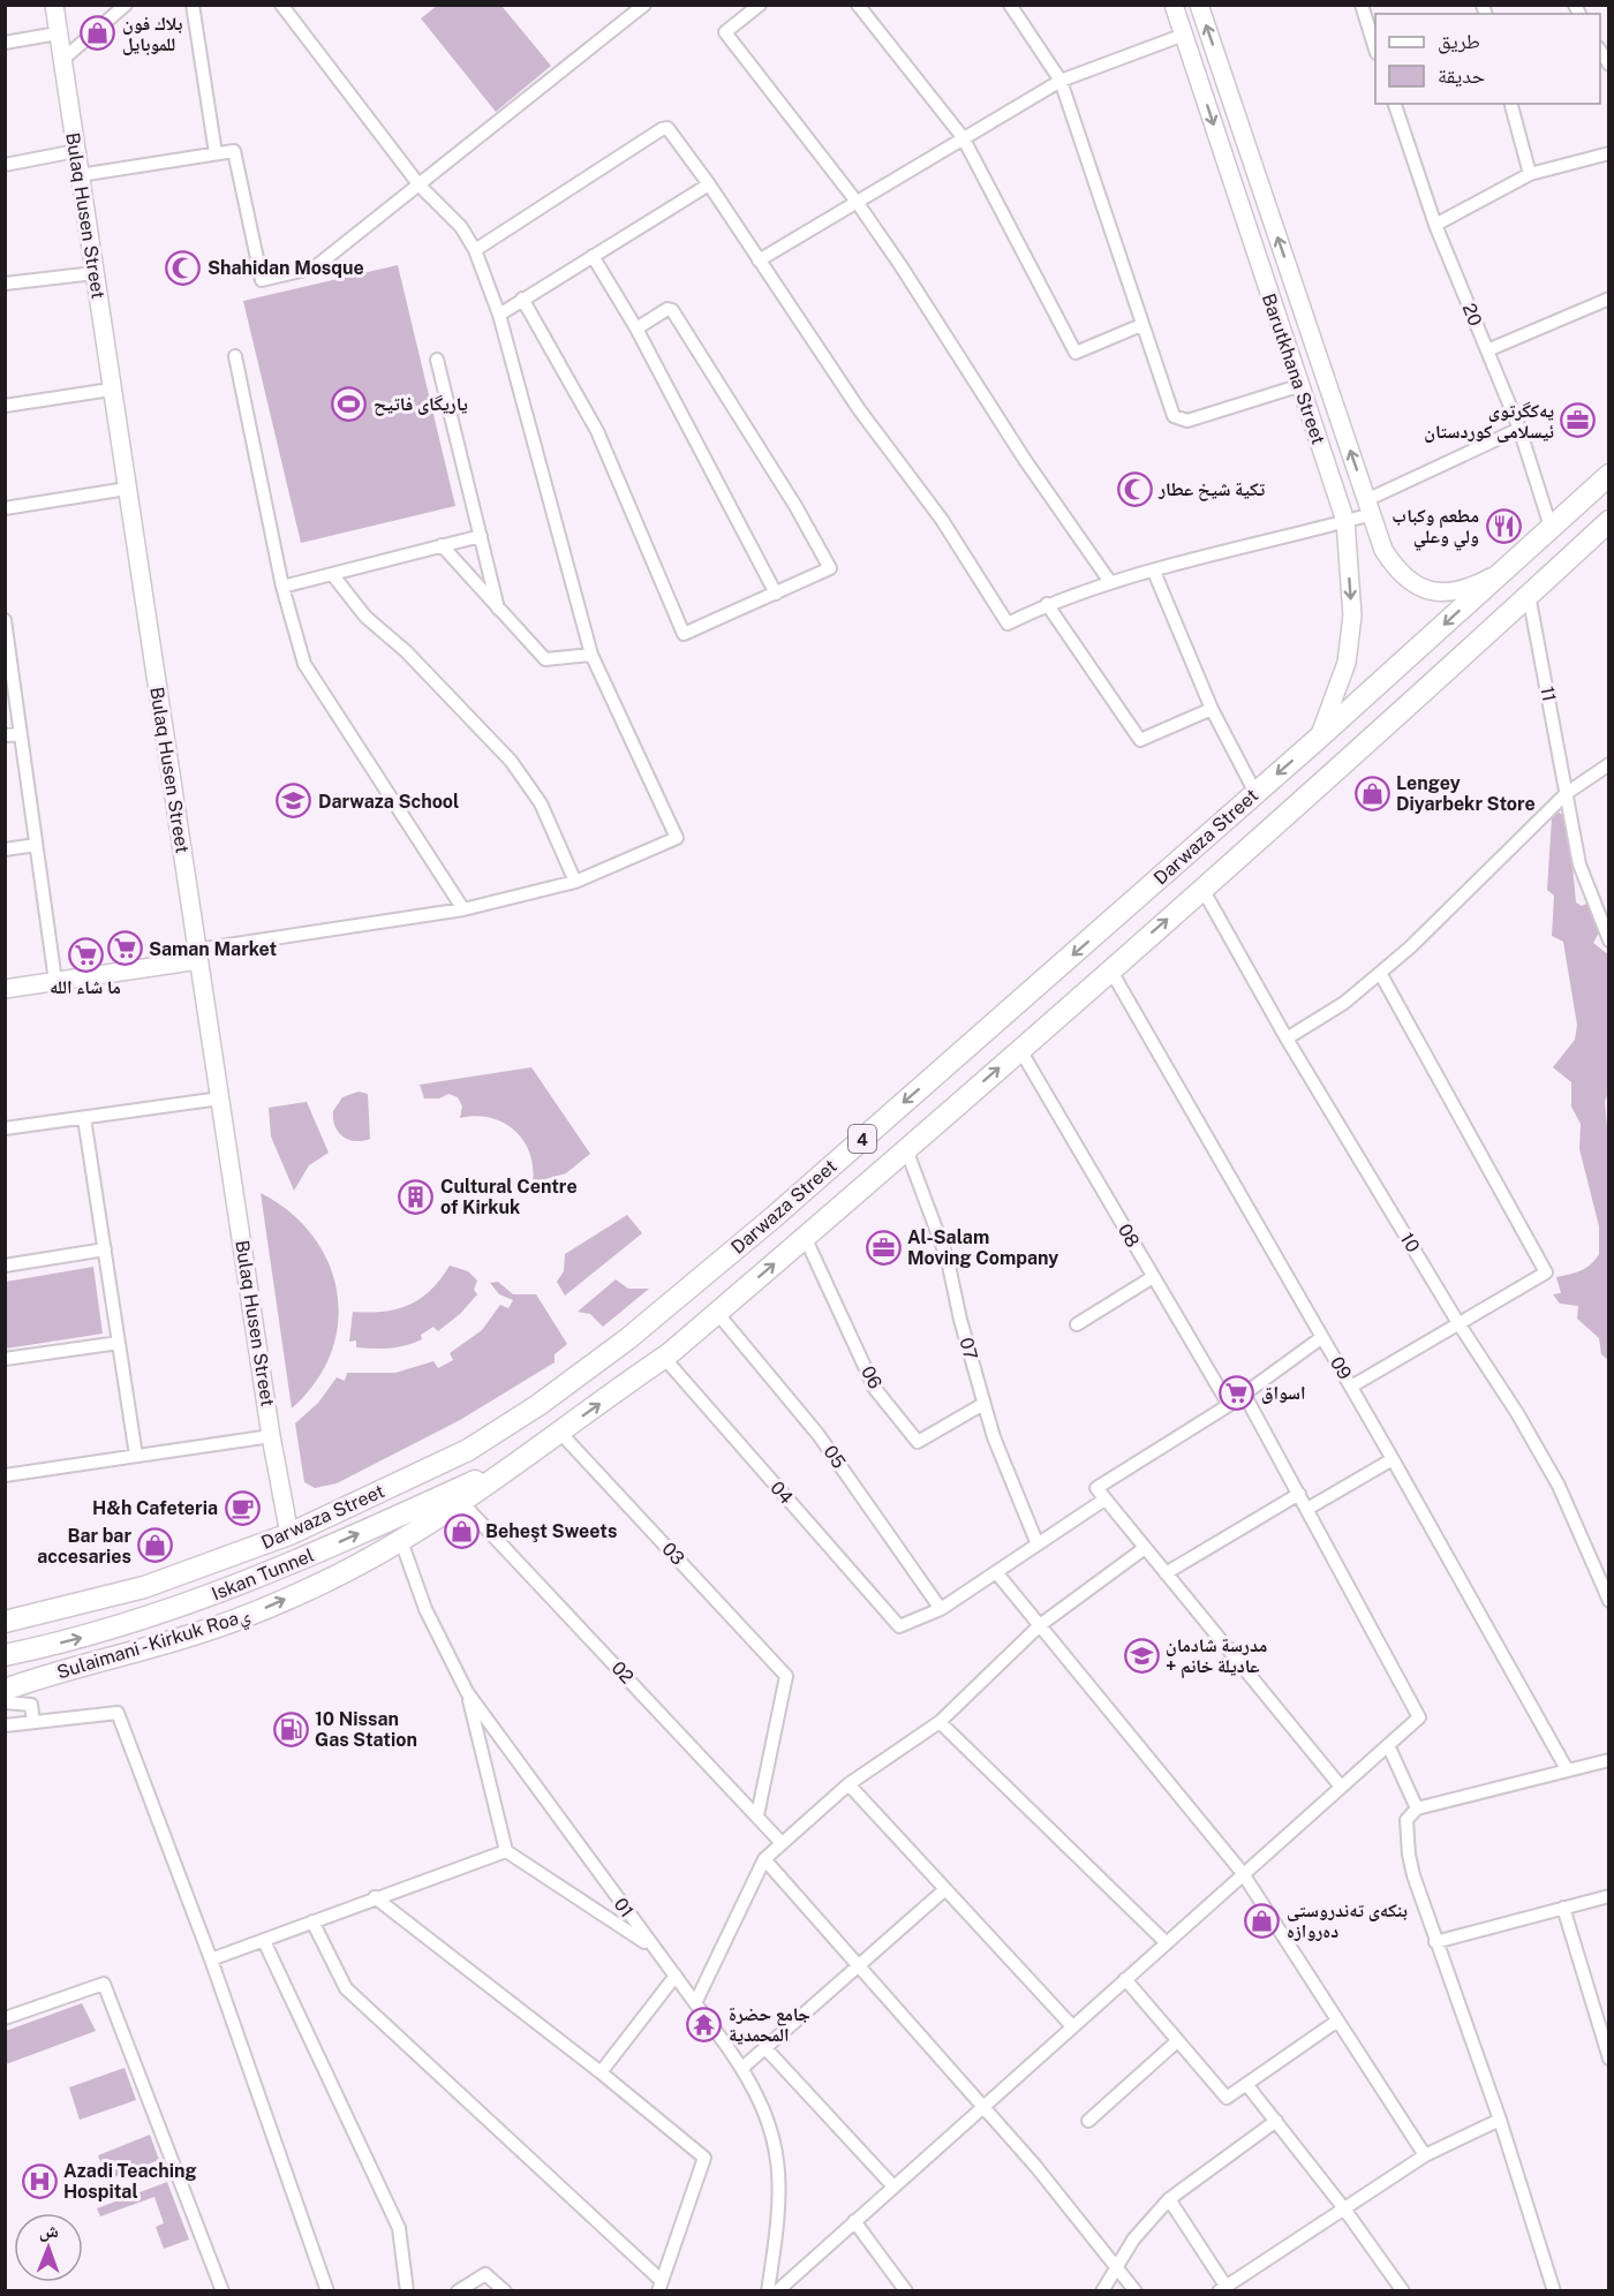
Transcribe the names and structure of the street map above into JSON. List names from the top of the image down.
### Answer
{
  "streets": {
    "main road": [
      "Darwaza Street",
      "4",
      "Iskan Tunnel",
      "Sulaimani - Kirkuk Roaي"
    ],
    "street": [
      "Bulaq Husen Street",
      "20",
      "Barutkhana Street",
      "11",
      "08",
      "10",
      "07",
      "09",
      "06",
      "05",
      "04",
      "03",
      "02",
      "01"
    ]
  },
  "crossings": [
    ["Bulaq Husen Street", "Darwaza Street"],
    ["20", "Darwaza Street"],
    ["Barutkhana Street", "Darwaza Street"],
    ["11", "Darwaza Street"],
    ["Darwaza Street", "08"],
    ["Darwaza Street", "10"],
    ["Darwaza Street", "07"],
    ["Darwaza Street", "09"],
    ["Darwaza Street", "06"],
    ["Darwaza Street", "05"],
    ["Darwaza Street", "04"],
    ["Darwaza Street", "03"],
    ["Darwaza Street", "Iskan Tunnel"],
    ["Darwaza Street", "Sulaimani - Kirkuk Roaي"],
    ["07", "06"],
    ["05", "04"],
    ["03", "02"],
    ["Iskan Tunnel", "Sulaimani - Kirkuk Roaي"],
    ["Sulaimani - Kirkuk Roaي", "02"],
    ["Sulaimani - Kirkuk Roaي", "01"]
  ],
  "one_way": ["Iskan Tunnel", "Sulaimani - Kirkuk Roaي"],
  "places": {
    "shop": [
      "بلاك فون للموبايل",
      "Lengey Diyarbekr Store",
      "Beheşt Sweets",
      "Bar bar accesaries",
      "بنکەی تەندروستی دەروازە"
    ],
    "mosque": ["Shahidan Mosque", "تكية شيخ عطار"],
    "sports": ["یاریگای فاتیح"],
    "office": ["یەکگرتوی ئیسلامی کوردستان", "Al-Salam Moving Company"],
    "restaurant": ["مطعم وكباب ولي وعلي"],
    "school or university": ["Darwaza School", "مدرسة شادمان + عاديلة خانم"],
    "supermarket": ["Saman Market", "ما شاء الله", "اسواق"],
    "building": ["Cultural Centre of Kirkuk"],
    "cafe": ["H&h Cafeteria"],
    "fuel station": ["10 Nissan Gas Station"],
    "temple": ["جامع حضرة المحمدية"],
    "hospital": ["Azadi Teaching Hospital"]
  },
  "legend": ["طريق", "حديقة"],
  "north": "top"
}
